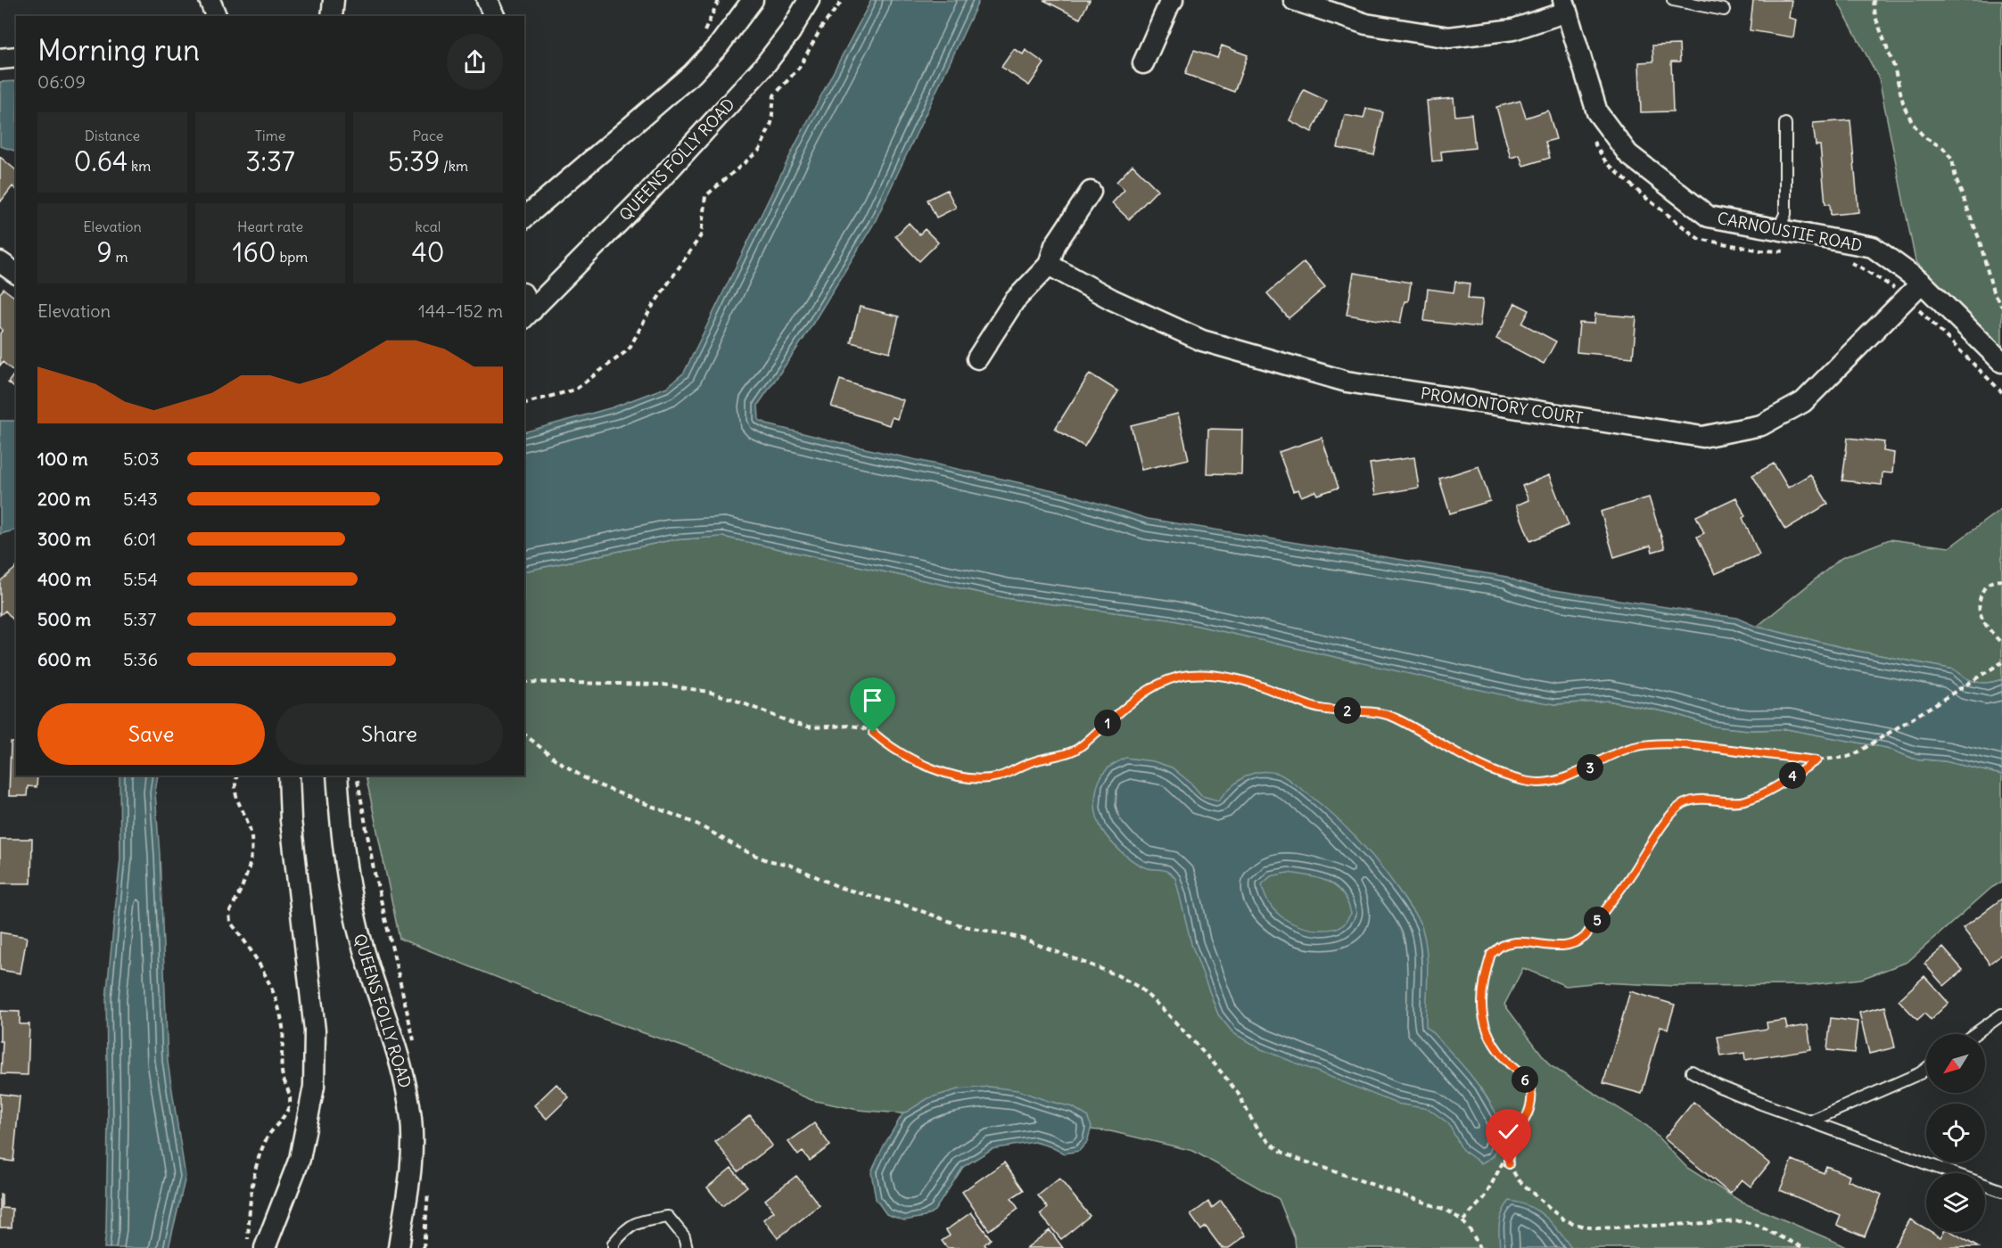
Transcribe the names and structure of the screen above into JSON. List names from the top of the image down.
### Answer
{
  "streets": {
    "street": ["QUEENS FOLLY ROAD", "CARNOUSTIE ROAD", "PROMONTORY COURT"]
  },
  "crossings": [
    ["CARNOUSTIE ROAD", "PROMONTORY COURT"]
  ],
  "north": "bottom left",
  "page": {
    "heading": ["Morning run", "06:09"],
    "stats": [
      ["Distance", "0.64 km"],
      ["Time", "3:37"],
      ["Pace", "5:39 /km"],
      ["Elevation", "9 m"],
      ["Heart rate", "160 bpm"],
      ["kcal", "40"]
    ],
    "chart": ["Elevation", "144–152 m"],
    "list": [
      {
        "name": "100 m",
        "note": "5:03"
      },
      {
        "name": "200 m",
        "note": "5:43"
      },
      {
        "name": "300 m",
        "note": "6:01"
      },
      {
        "name": "400 m",
        "note": "5:54"
      },
      {
        "name": "500 m",
        "note": "5:37"
      },
      {
        "name": "600 m",
        "note": "5:36"
      }
    ],
    "buttons": ["Save", "Share"],
    "pins": [
      "2",
      "1",
      "3",
      "4",
      "5",
      "6"
    ]
  }
}
